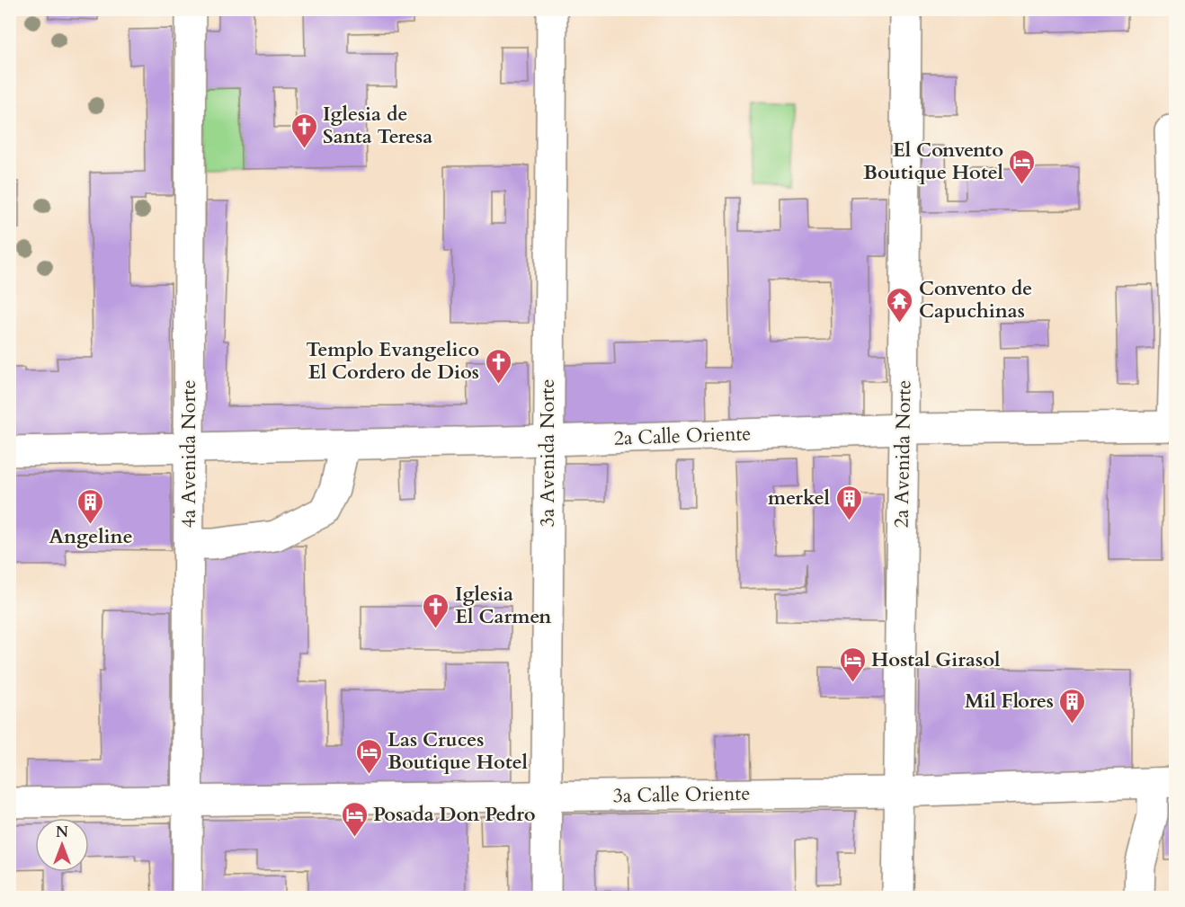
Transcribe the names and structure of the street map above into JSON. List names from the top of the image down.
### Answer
{
  "streets": {
    "street": [
      "2a Calle Oriente",
      "3a Avenida Norte",
      "4a Avenida Norte",
      "2a Avenida Norte",
      "3a Calle Oriente"
    ]
  },
  "crossings": [
    ["2a Calle Oriente", "3a Avenida Norte"],
    ["2a Calle Oriente", "4a Avenida Norte"],
    ["2a Calle Oriente", "2a Avenida Norte"],
    ["3a Avenida Norte", "3a Calle Oriente"],
    ["4a Avenida Norte", "3a Calle Oriente"],
    ["2a Avenida Norte", "3a Calle Oriente"]
  ],
  "places": {
    "church": ["Iglesia de Santa Teresa", "Templo Evangelico El Cordero de Dios", "Iglesia El Carmen"],
    "hotel": [
      "El Convento Boutique Hotel",
      "Hostal Girasol",
      "Las Cruces Boutique Hotel",
      "Posada Don Pedro"
    ],
    "temple": ["Convento de Capuchinas"],
    "building": ["merkel", "Angeline", "Mil Flores"]
  },
  "north": "top"
}
